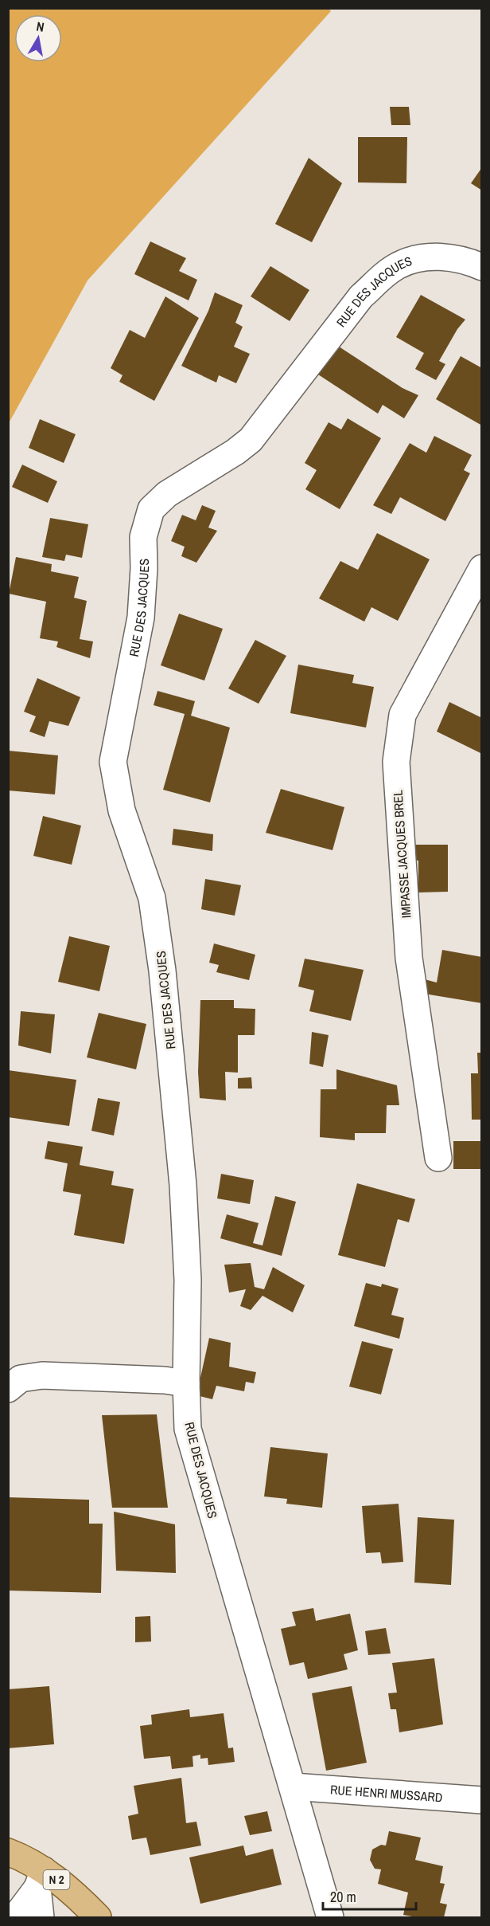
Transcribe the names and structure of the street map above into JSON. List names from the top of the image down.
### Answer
{
  "streets": {
    "main road": ["N 2"],
    "street": ["RUE DES JACQUES", "IMPASSE JACQUES BREL", "RUE HENRI MUSSARD"]
  },
  "crossings": [
    ["RUE DES JACQUES", "RUE HENRI MUSSARD"]
  ],
  "scale_bar": "20 m",
  "north": "top"
}
